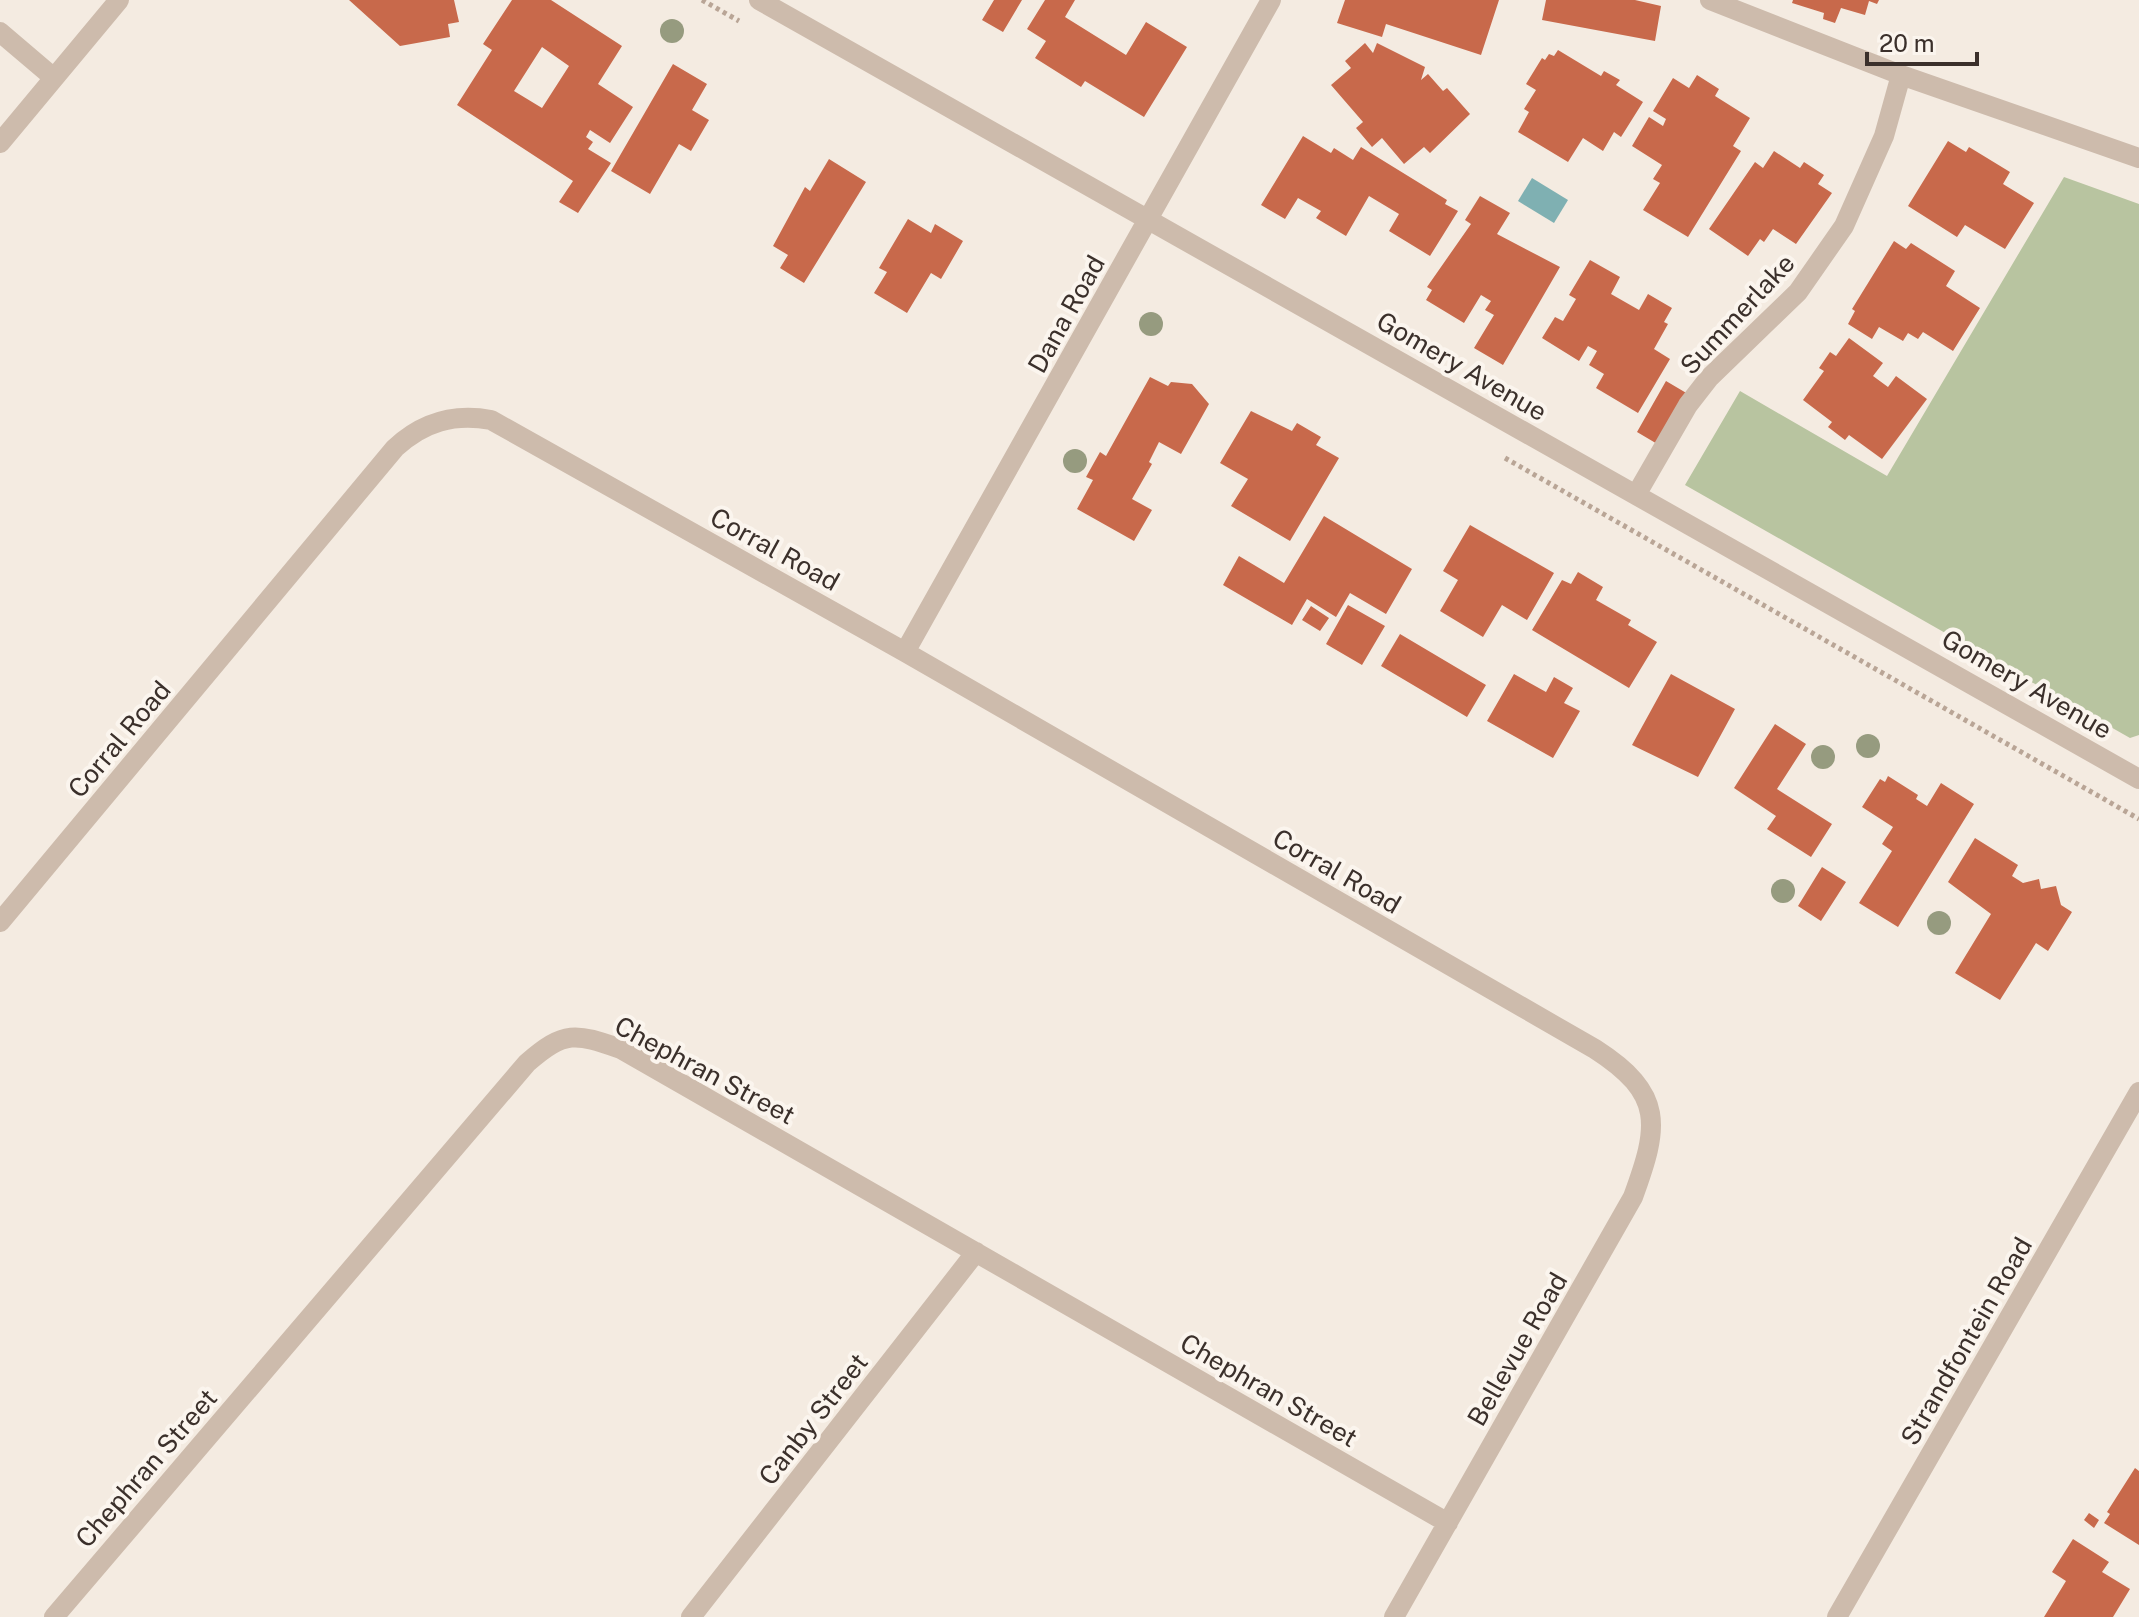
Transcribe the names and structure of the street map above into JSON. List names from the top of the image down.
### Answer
{
  "streets": {
    "street": [
      "Dana Road",
      "Summerlake",
      "Gomery Avenue",
      "Corral Road",
      "Chephran Street",
      "Strandfontein Road",
      "Bellevue Road",
      "Canby Street"
    ]
  },
  "crossings": [
    ["Dana Road", "Gomery Avenue"],
    ["Dana Road", "Corral Road"],
    ["Summerlake", "Gomery Avenue"],
    ["Corral Road", "Bellevue Road"],
    ["Chephran Street", "Bellevue Road"],
    ["Chephran Street", "Canby Street"]
  ],
  "scale_bar": "20 m"
}
